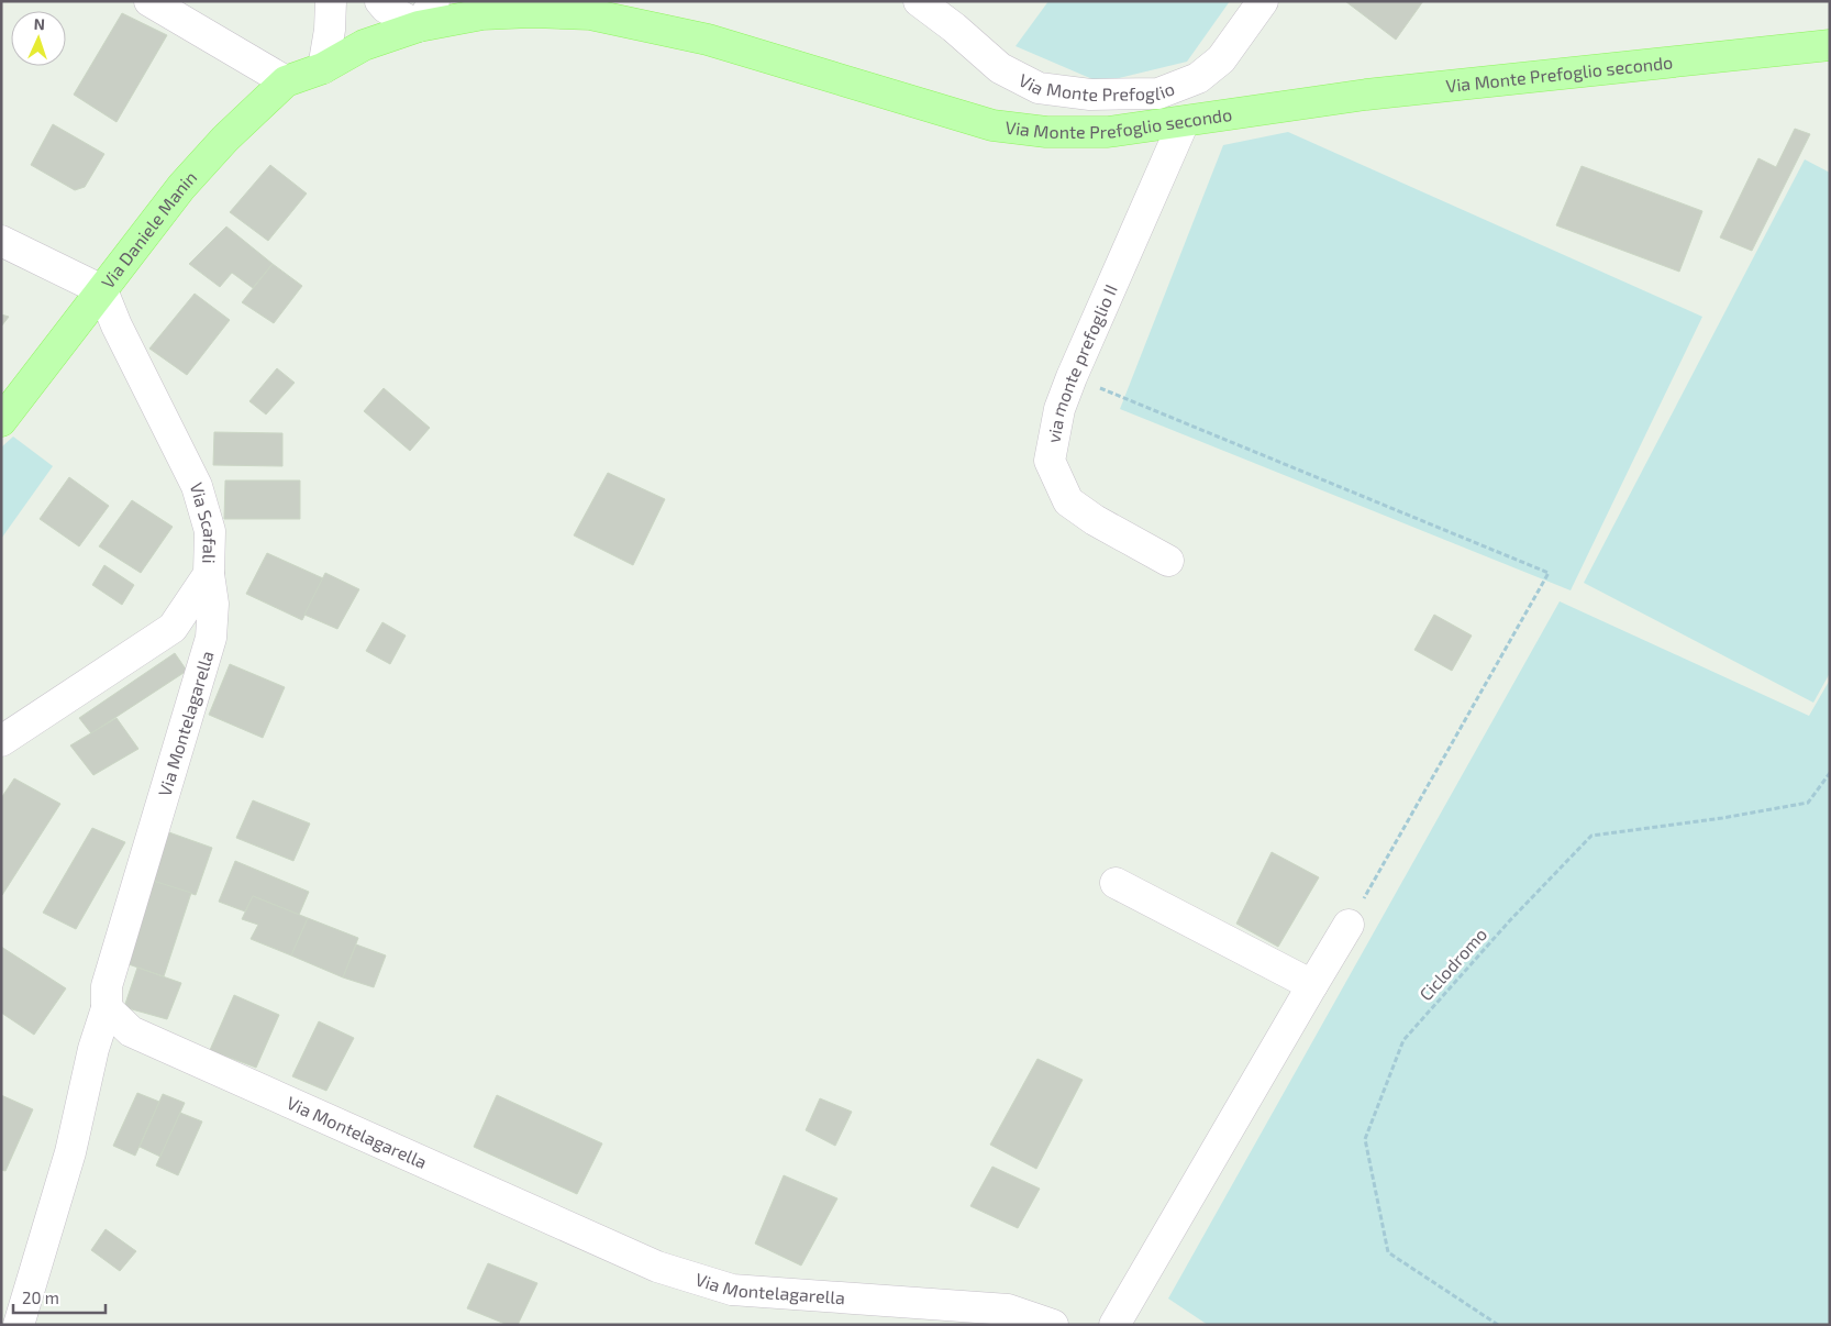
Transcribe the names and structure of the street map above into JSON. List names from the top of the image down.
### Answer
{
  "streets": {
    "main road": ["Via Monte Prefoglio secondo", "Via Daniele Manin"],
    "street": [
      "Via Monte Prefoglio",
      "via monte prefoglio II",
      "Via Scafali",
      "Via Montelagarella"
    ],
    "path": ["Ciclodromo"]
  },
  "crossings": [
    ["Via Monte Prefoglio secondo", "Via Daniele Manin"],
    ["Via Monte Prefoglio secondo", "via monte prefoglio II"],
    ["Via Daniele Manin", "Via Scafali"],
    ["Via Scafali", "Via Montelagarella"]
  ],
  "scale_bar": "20 m",
  "north": "top"
}
